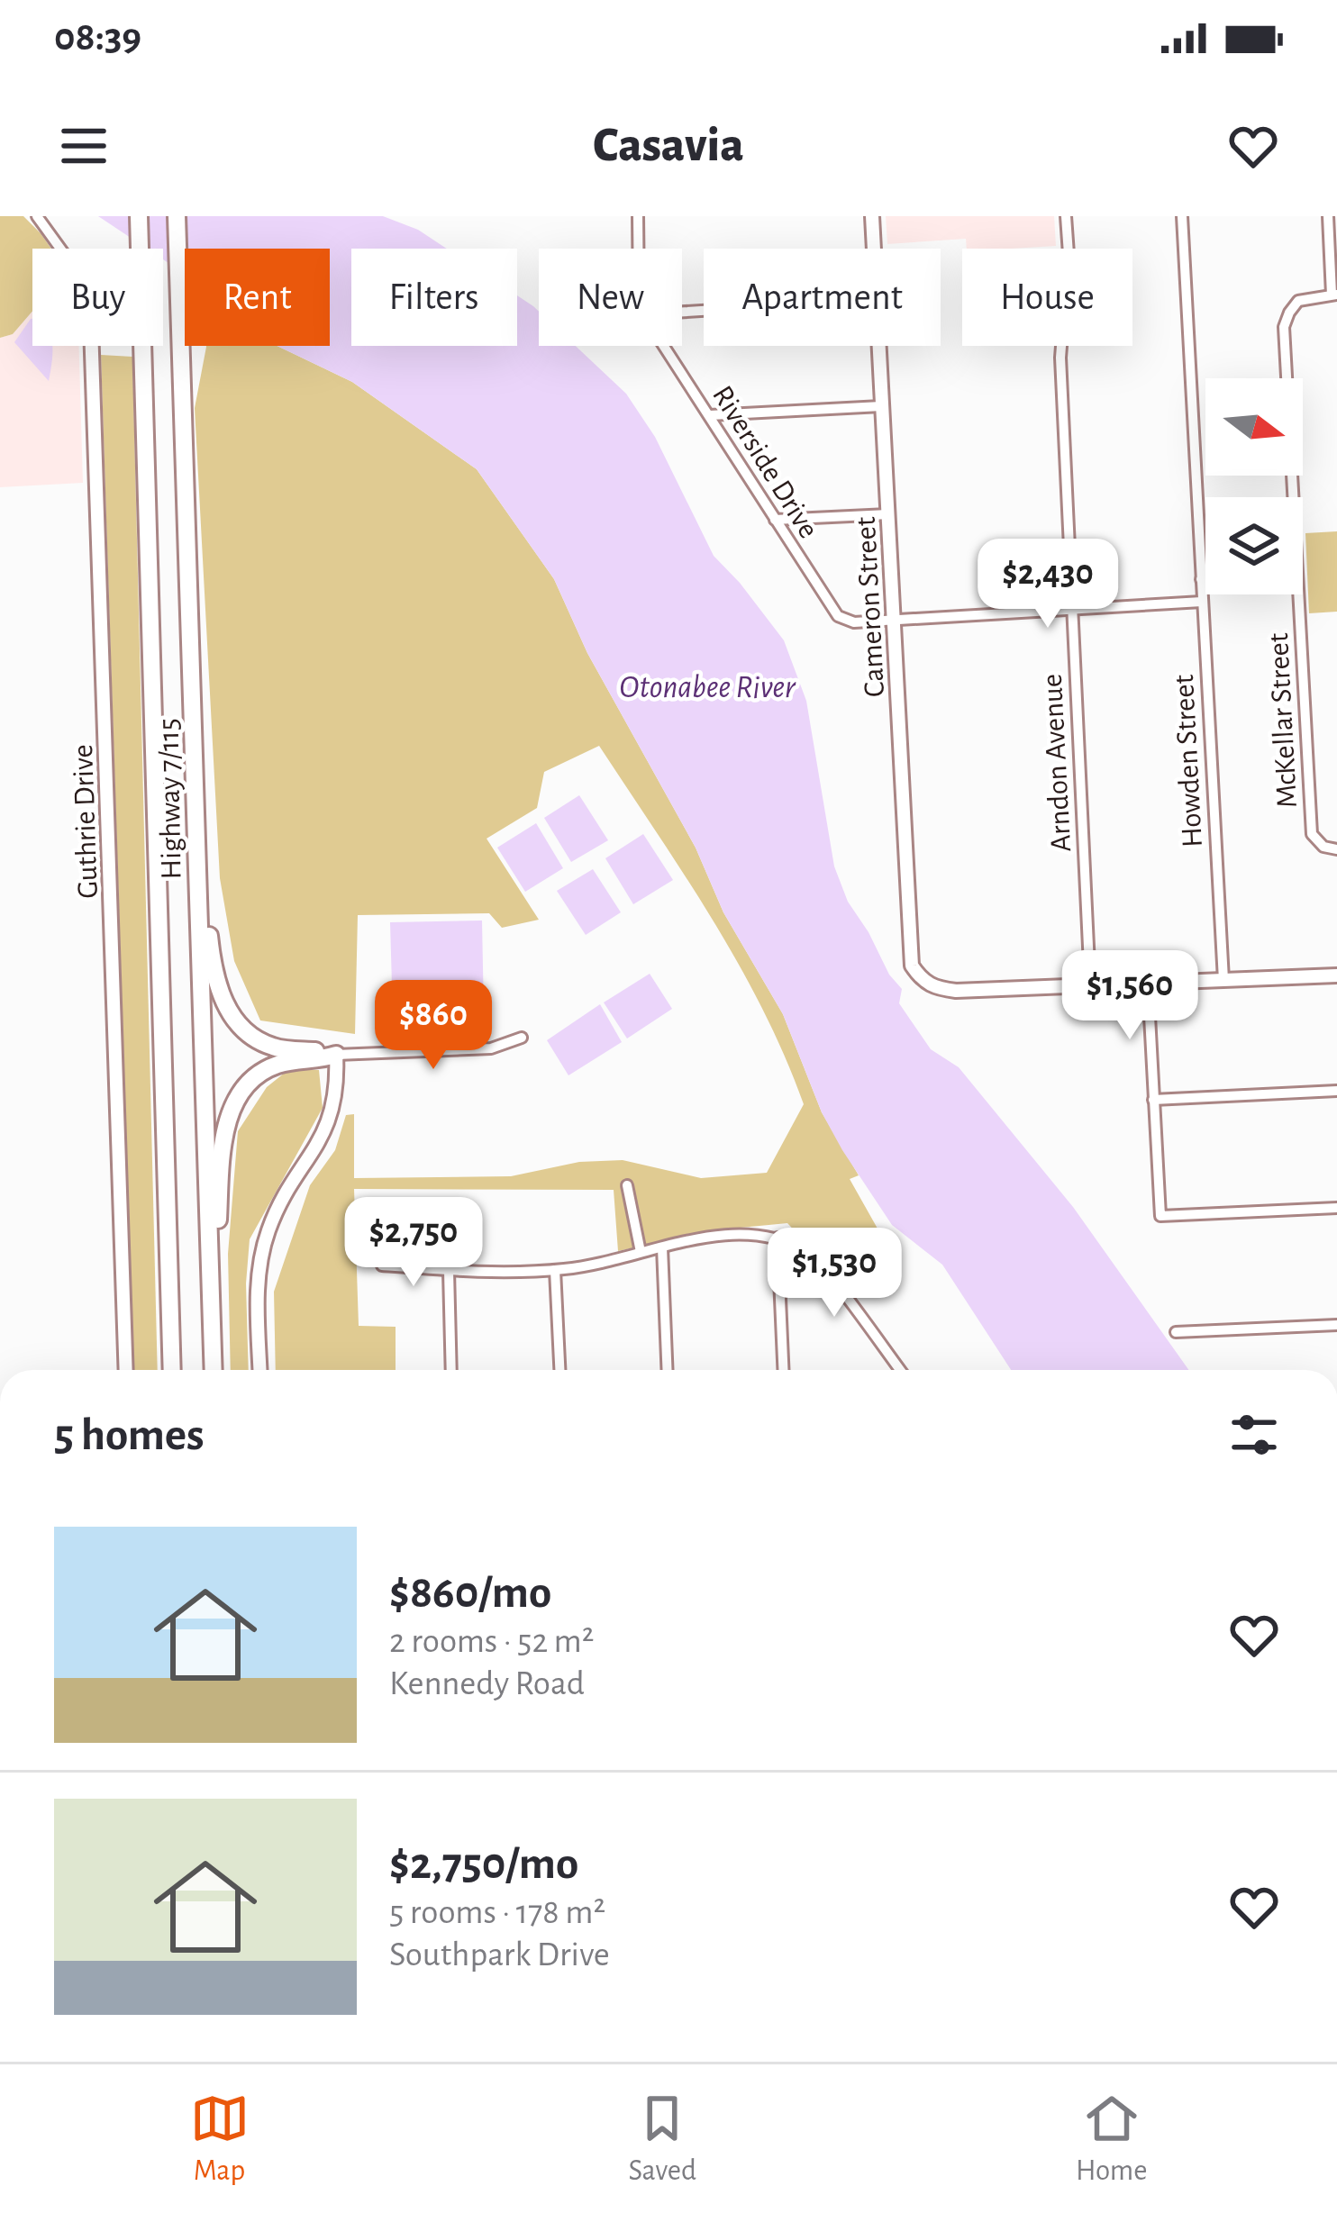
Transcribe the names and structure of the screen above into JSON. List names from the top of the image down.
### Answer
{
  "streets": {
    "highway": ["Highway 7/115"],
    "street": [
      "Riverside Drive",
      "Cameron Street",
      "McKellar Street",
      "Howden Street",
      "Arndon Avenue",
      "Guthrie Drive"
    ]
  },
  "crossings": [
    ["Riverside Drive", "Cameron Street"],
    ["Cameron Street", "Arndon Avenue"]
  ],
  "water": ["Otonabee River"],
  "north": "right",
  "page": {
    "status": "08:39",
    "header": "Casavia",
    "chip": [
      "Buy",
      "Rent",
      "Filters",
      "New",
      "Apartment",
      "House"
    ],
    "price": [
      "$2,430",
      "$1,560",
      "$860",
      "$2,750",
      "$1,530"
    ],
    "heading": "5 homes",
    "list": [
      {
        "name": "$860/mo",
        "note": "2 rooms · 52 m² · Kennedy Road"
      },
      {
        "name": "$2,750/mo",
        "note": "5 rooms · 178 m² · Southpark Drive"
      }
    ],
    "tabs": ["Map", "Saved", "Home"]
  }
}
